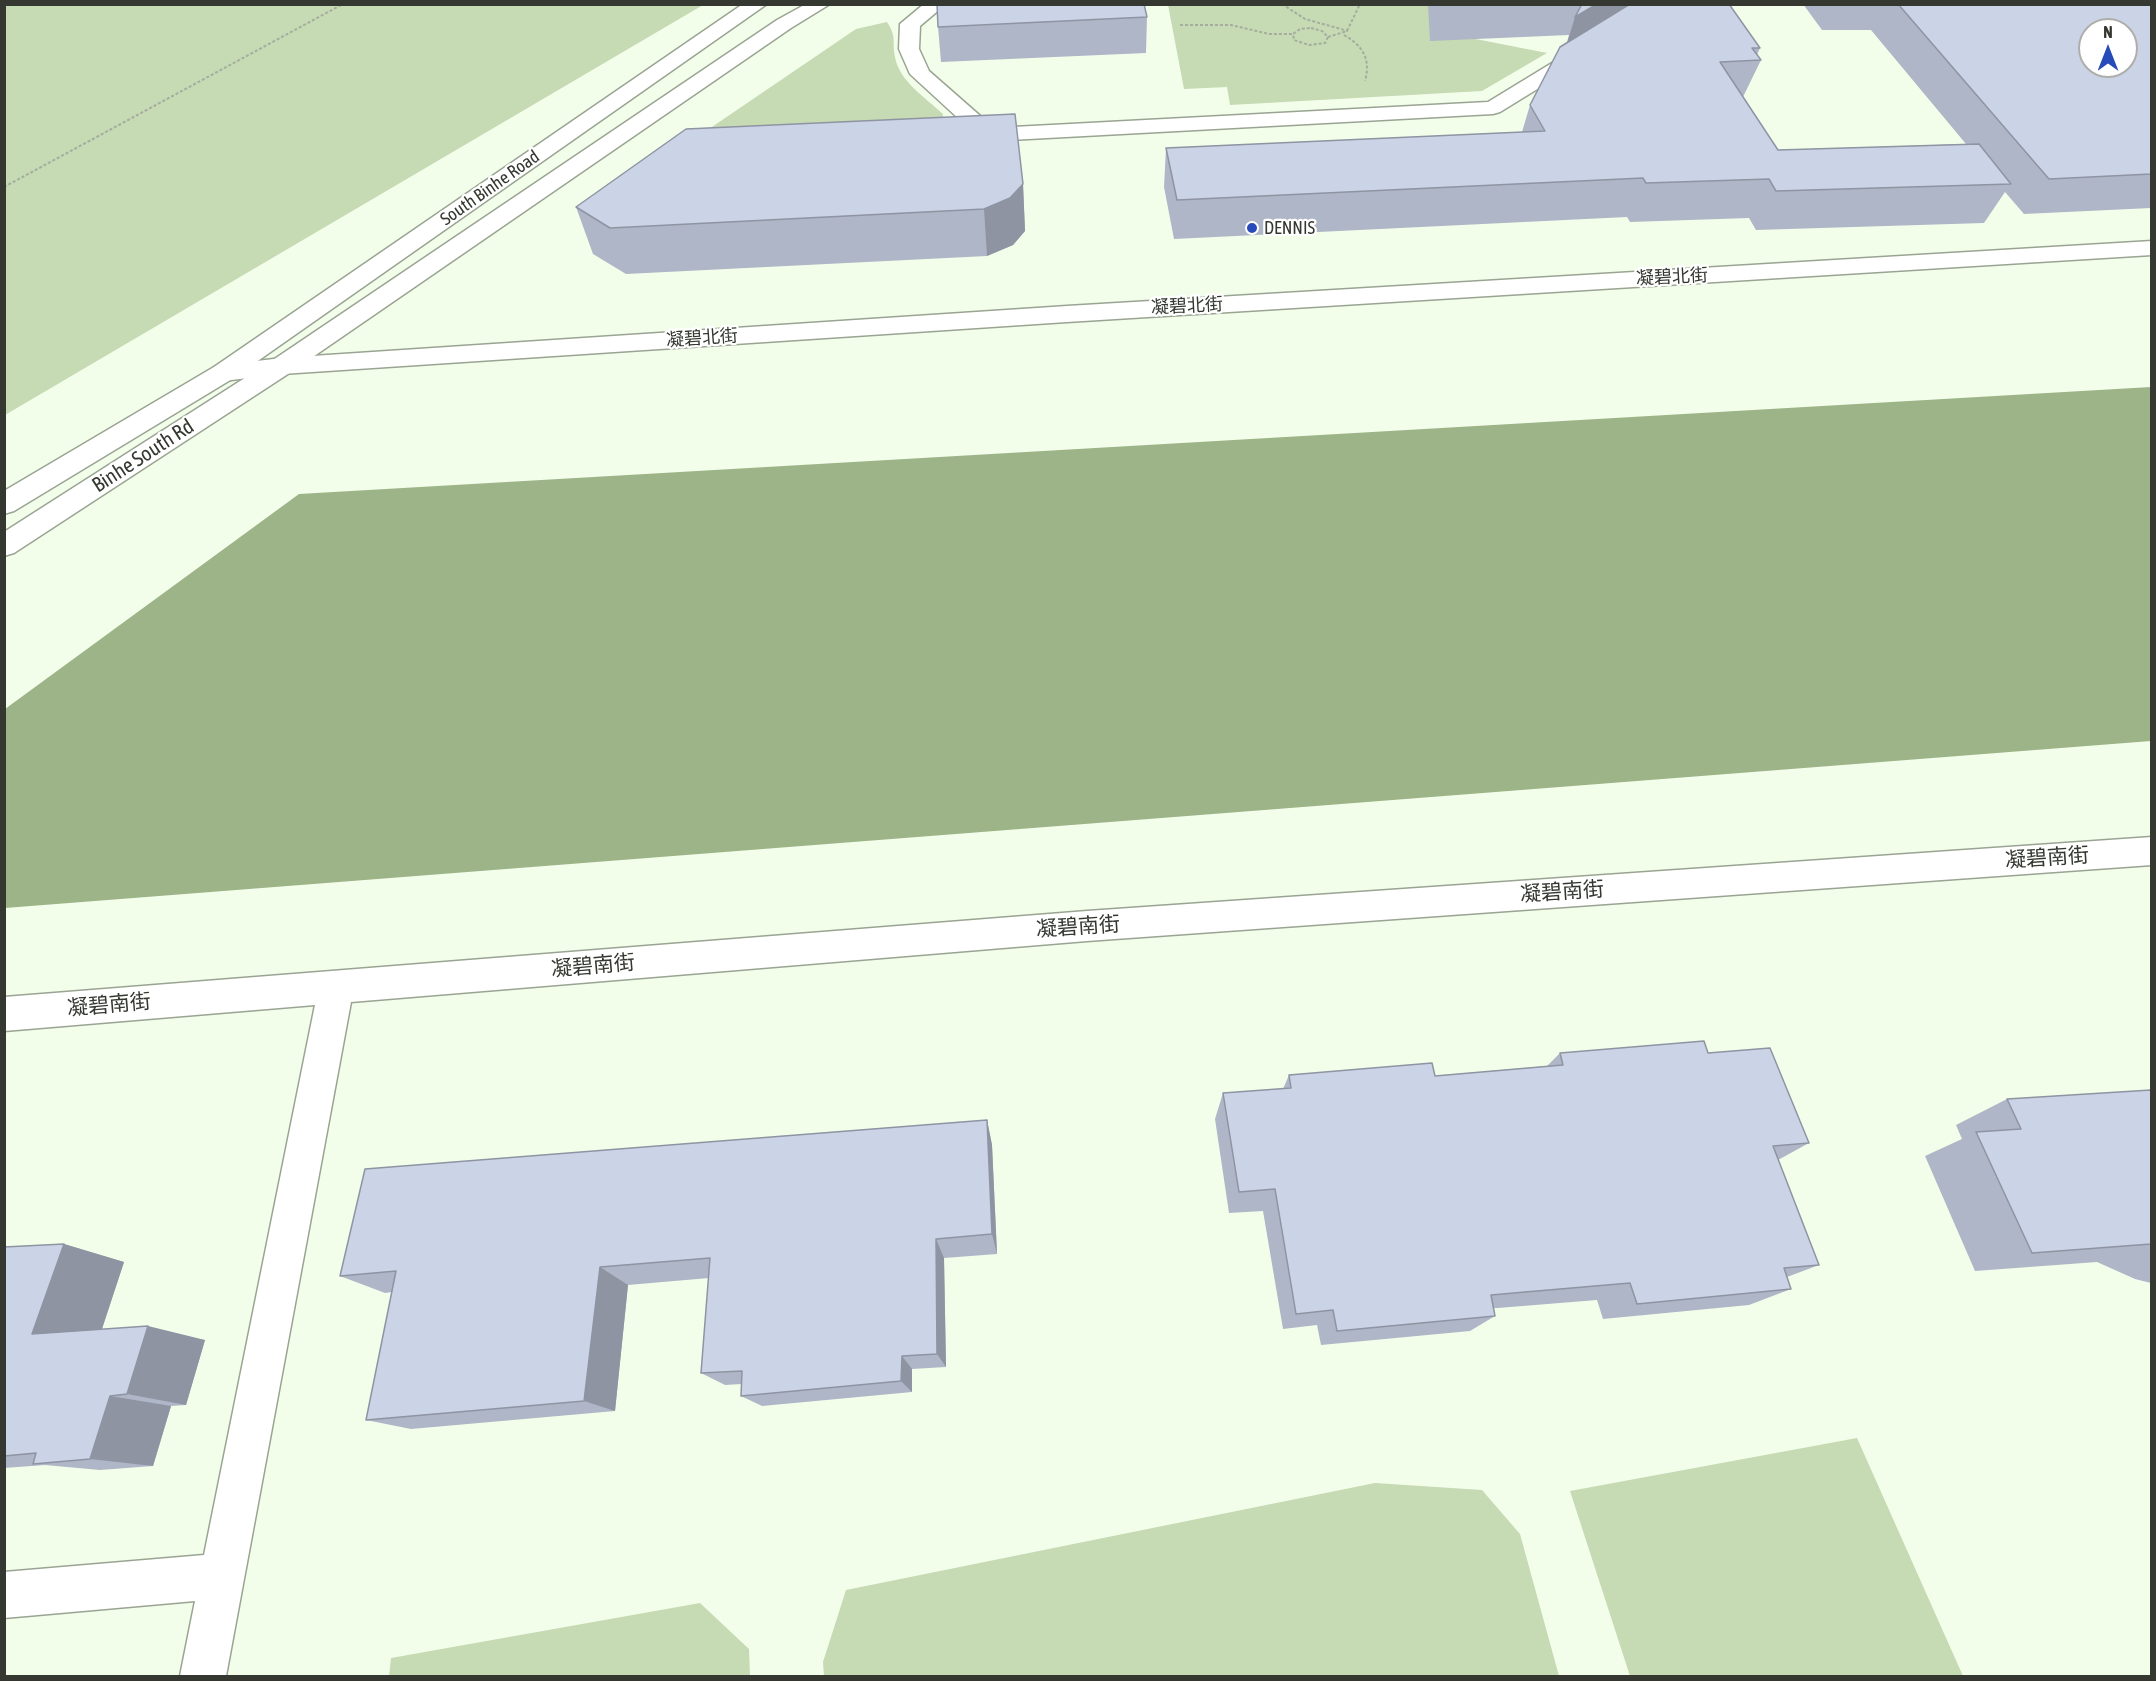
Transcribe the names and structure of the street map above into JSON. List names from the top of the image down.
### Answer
{
  "streets": {
    "street": [
      "South Binhe Road",
      "凝碧北街",
      "Binhe South Rd",
      "凝碧南街"
    ]
  },
  "crossings": [
    ["South Binhe Road", "凝碧北街"],
    ["South Binhe Road", "Binhe South Rd"],
    ["凝碧北街", "Binhe South Rd"]
  ],
  "places": ["DENNIS"],
  "north": "top"
}
